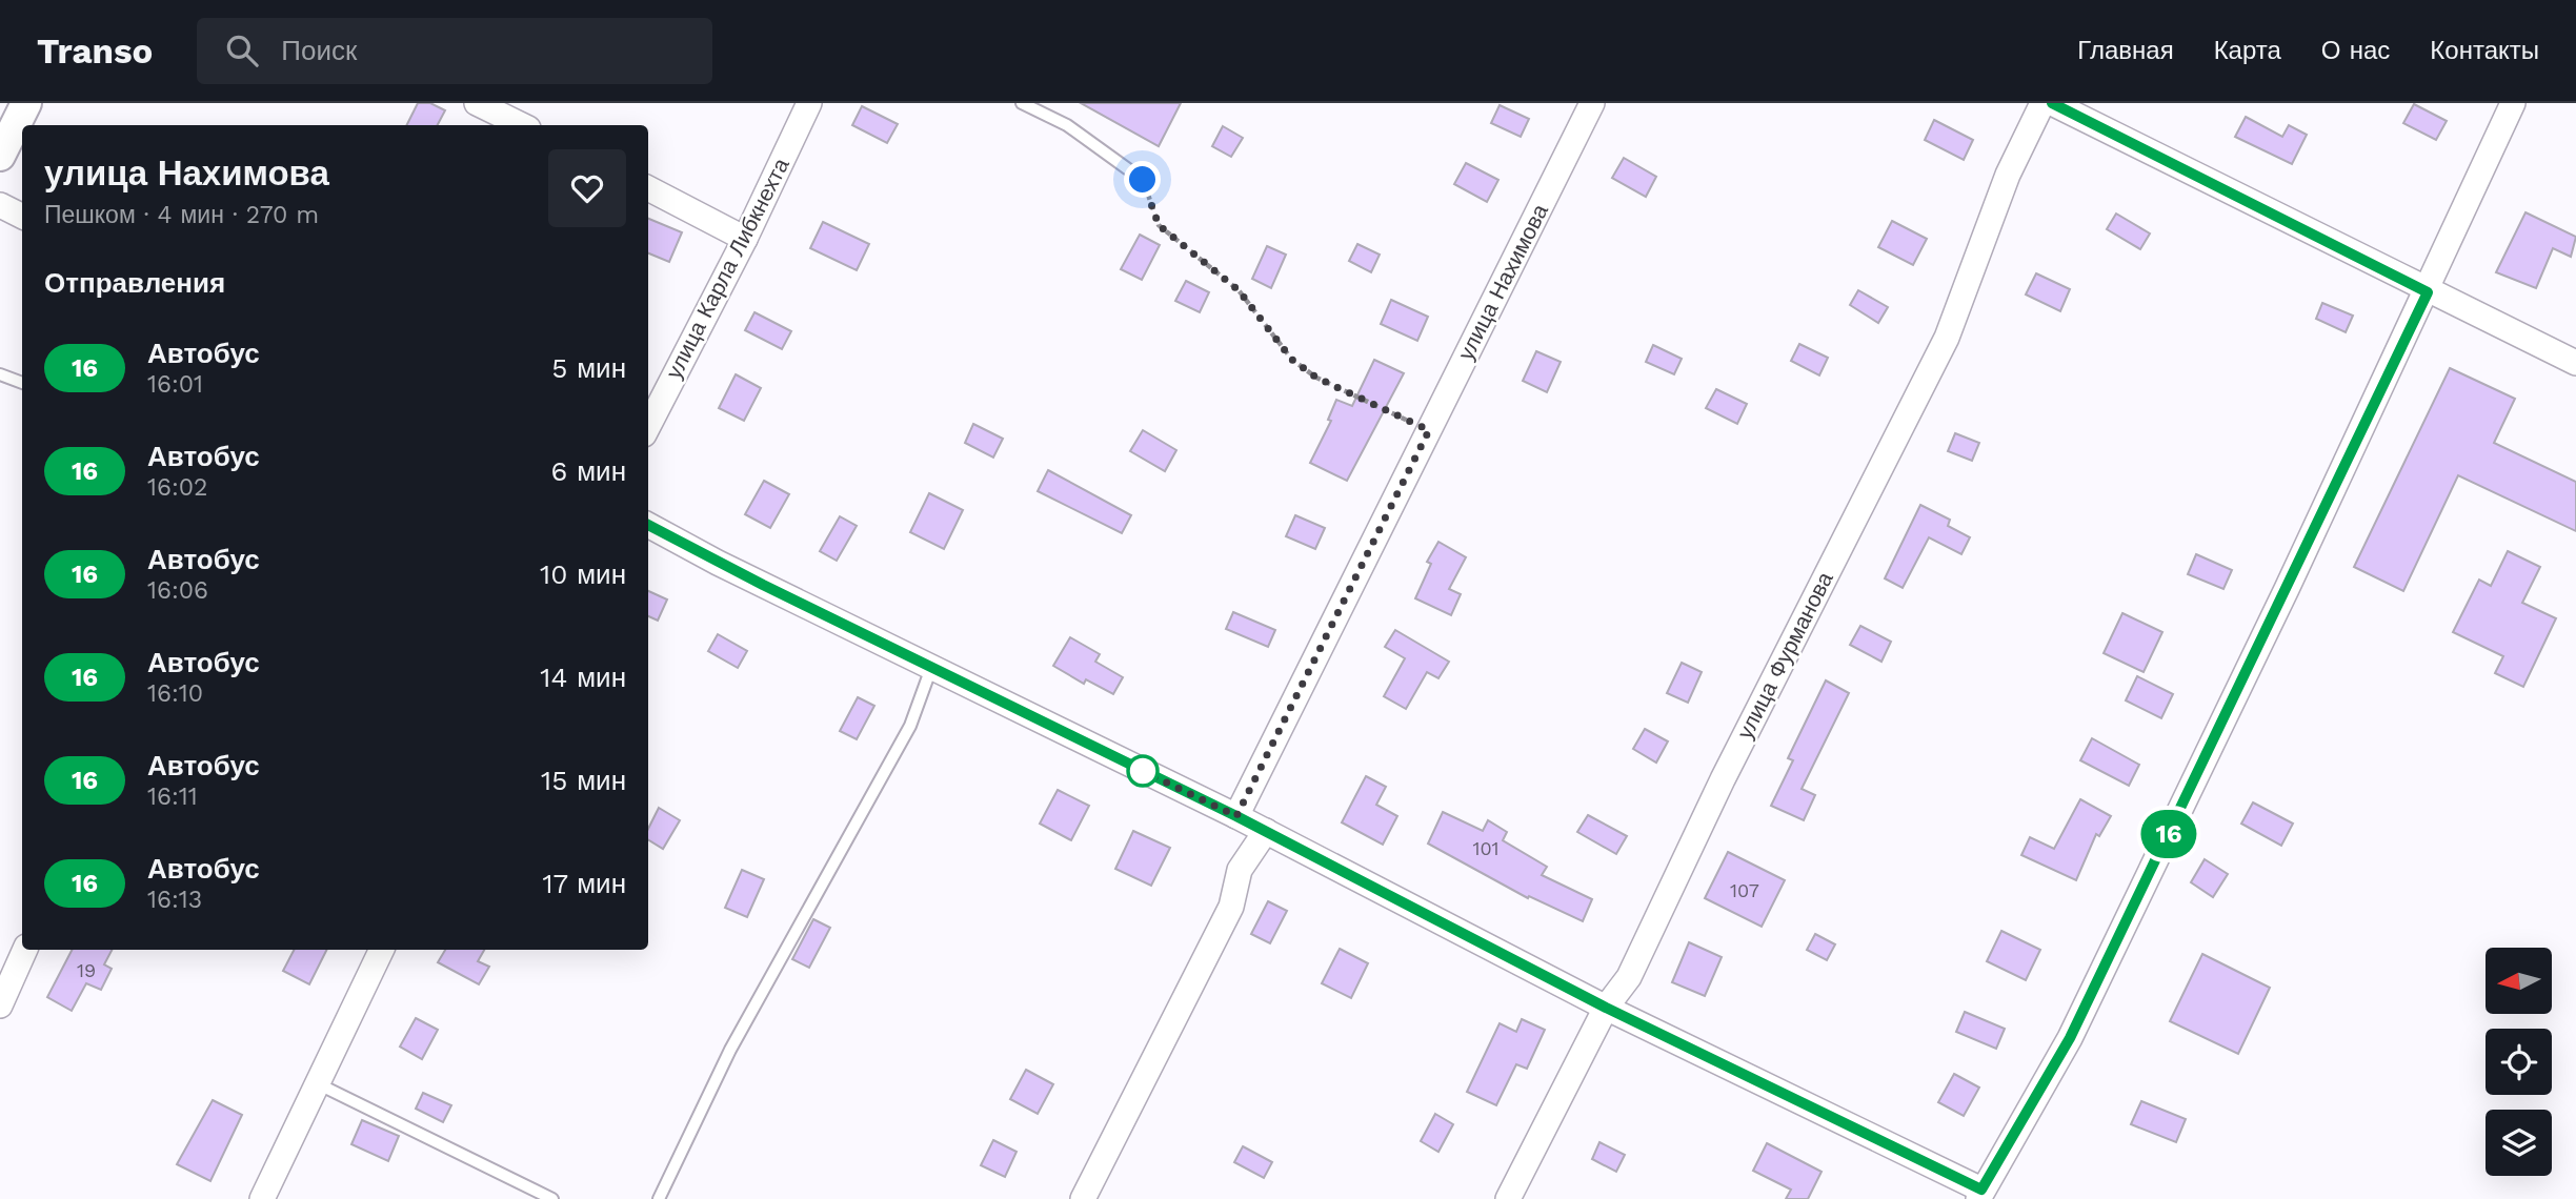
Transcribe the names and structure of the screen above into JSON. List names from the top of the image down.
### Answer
{
  "streets": {
    "street": ["улица Карла Либкнехта", "улица Нахимова", "улица Фурманова"]
  },
  "lines": ["bus line 16"],
  "house_numbers": ["101", "107", "19"],
  "north": "left",
  "page": {
    "header": "Transo",
    "search": "Поиск",
    "nav": [
      "Главная",
      "Карта",
      "О нас",
      "Контакты"
    ],
    "on_map": "16",
    "heading": [
      ["улица Нахимова", "Пешком · 4 мин · 270 m"],
      "Отправления"
    ],
    "list": [
      {
        "mark": "16",
        "name": "Автобус",
        "note": "16:01",
        "value": "5 мин"
      },
      {
        "mark": "16",
        "name": "Автобус",
        "note": "16:02",
        "value": "6 мин"
      },
      {
        "mark": "16",
        "name": "Автобус",
        "note": "16:06",
        "value": "10 мин"
      },
      {
        "mark": "16",
        "name": "Автобус",
        "note": "16:10",
        "value": "14 мин"
      },
      {
        "mark": "16",
        "name": "Автобус",
        "note": "16:11",
        "value": "15 мин"
      },
      {
        "mark": "16",
        "name": "Автобус",
        "note": "16:13",
        "value": "17 мин"
      }
    ]
  }
}
